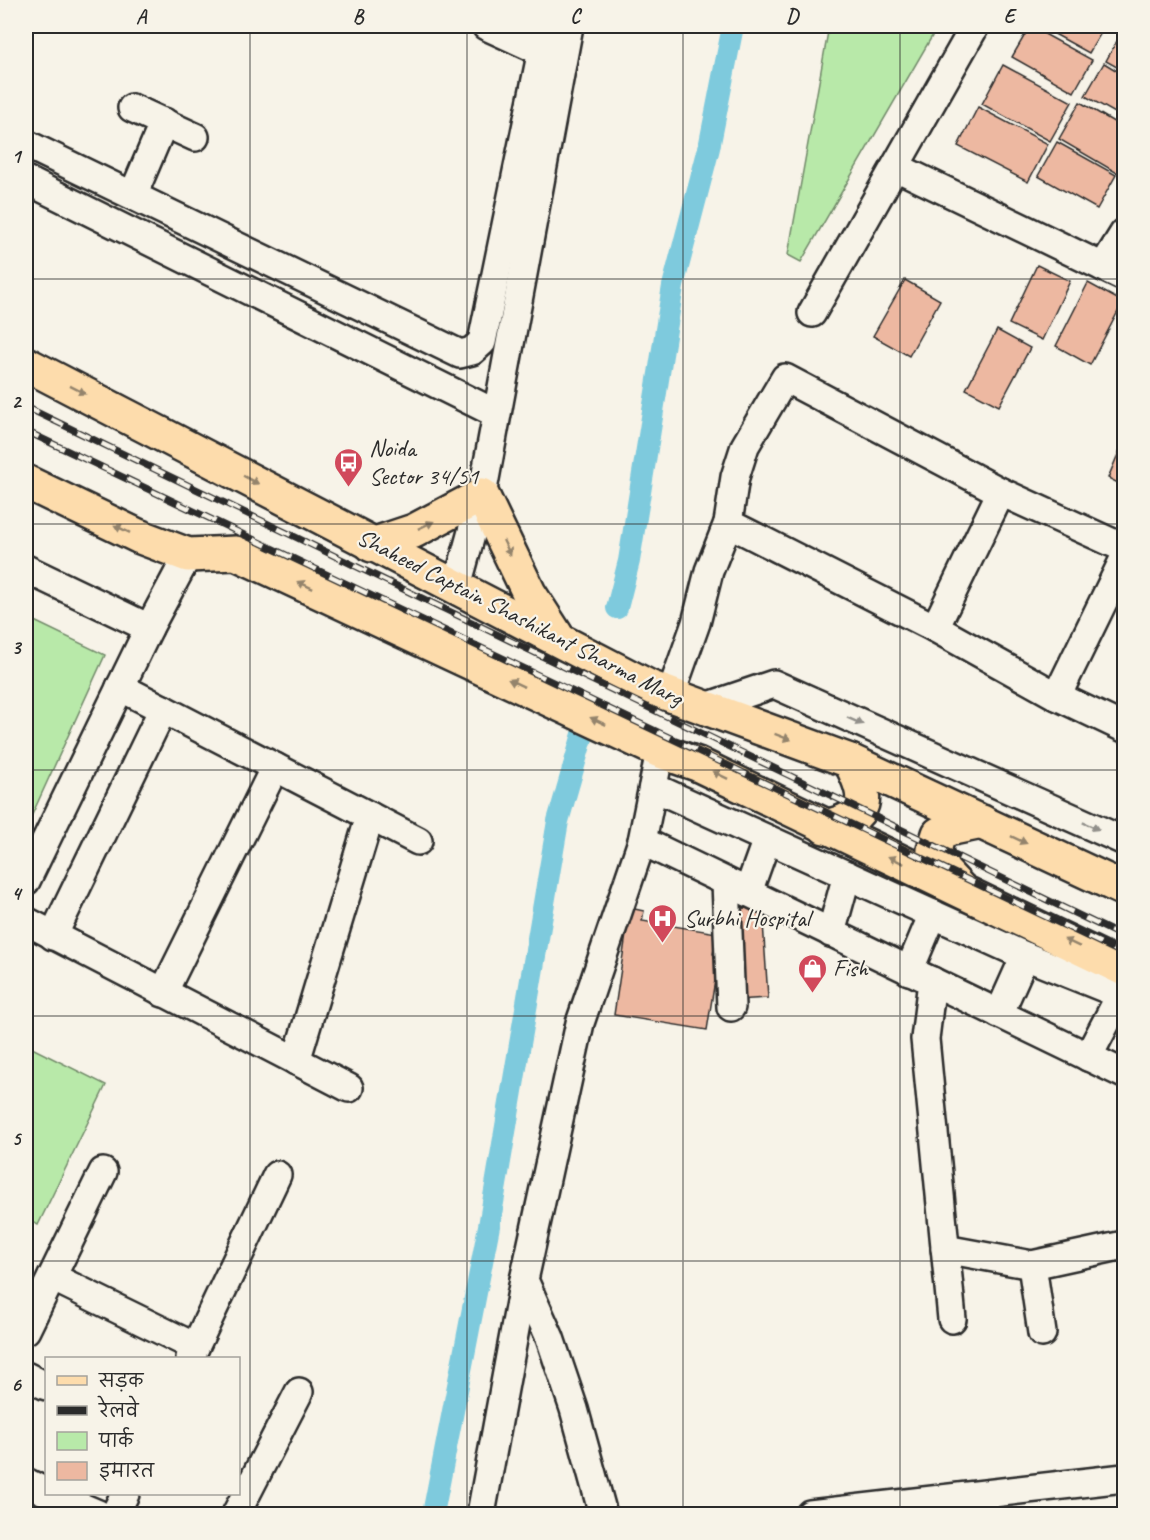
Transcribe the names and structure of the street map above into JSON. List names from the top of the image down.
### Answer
{
  "streets": {
    "main road": ["Shaheed Captain Shashikant Sharma Marg"]
  },
  "places": {
    "bus stop": ["Noida Sector 34/51"],
    "hospital": ["Surbhi Hospital"],
    "shop": ["Fish"]
  },
  "legend": [
    "सड़क",
    "रेलवे",
    "पार्क",
    "इमारत"
  ],
  "grid": {
    "columns": [
      "A",
      "B",
      "C",
      "D",
      "E"
    ],
    "rows": [
      "1",
      "2",
      "3",
      "4",
      "5",
      "6"
    ]
  }
}
